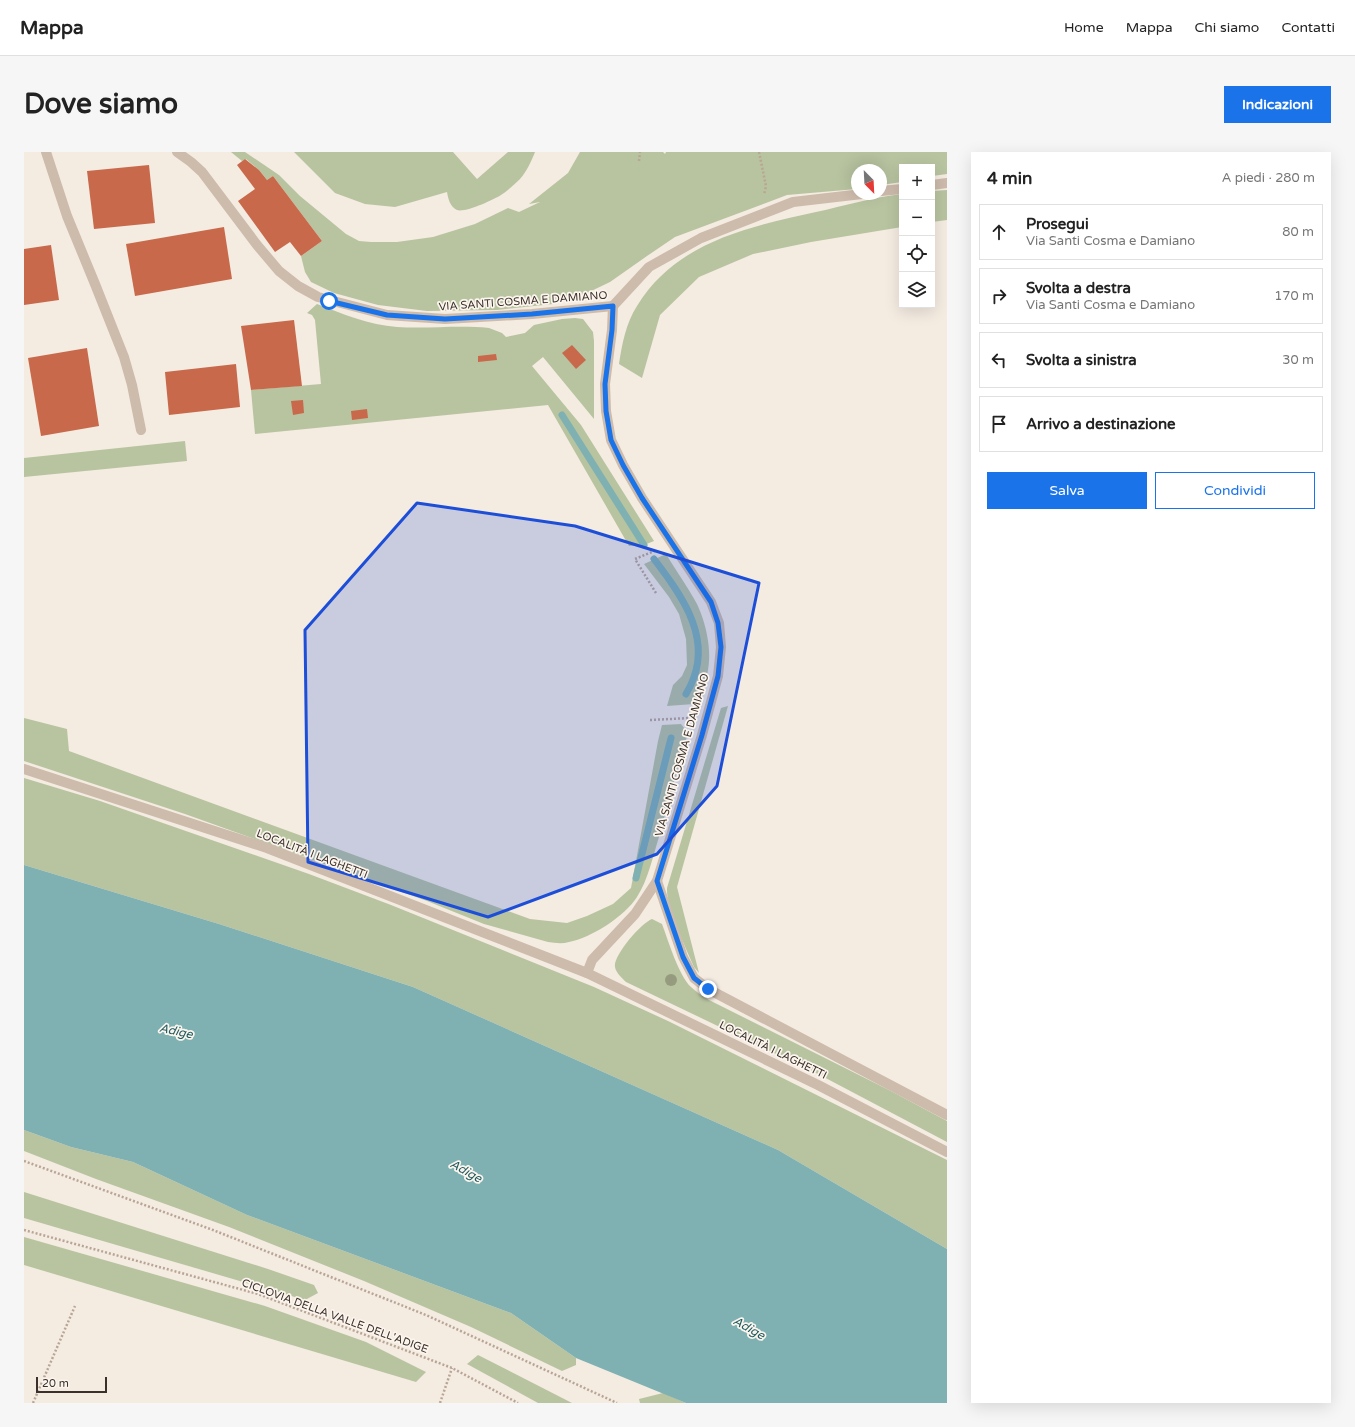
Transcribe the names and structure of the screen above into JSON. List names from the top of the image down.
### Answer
{
  "streets": {
    "street": ["VIA SANTI COSMA E DAMIANO", "LOCALITÀ I LAGHETTI"],
    "path": ["CICLOVIA DELLA VALLE DELL'ADIGE"]
  },
  "crossings": [
    ["VIA SANTI COSMA E DAMIANO", "LOCALITÀ I LAGHETTI"]
  ],
  "water": ["Adige"],
  "scale_bar": "20 m",
  "north": "bottom right",
  "page": {
    "header": "Mappa",
    "nav": [
      "Home",
      "Mappa",
      "Chi siamo",
      "Contatti"
    ],
    "buttons": [
      "Indicazioni",
      ["Salva", "Condividi"]
    ],
    "title": "Dove siamo",
    "heading": ["4 min", "A piedi · 280 m"],
    "map_buttons": ["+", "−"],
    "list": [
      ["Prosegui", "Via Santi Cosma e Damiano", "80 m"],
      ["Svolta a destra", "Via Santi Cosma e Damiano", "170 m"],
      ["Svolta a sinistra", "30 m"],
      "Arrivo a destinazione"
    ],
    "scale": "20 m"
  }
}
